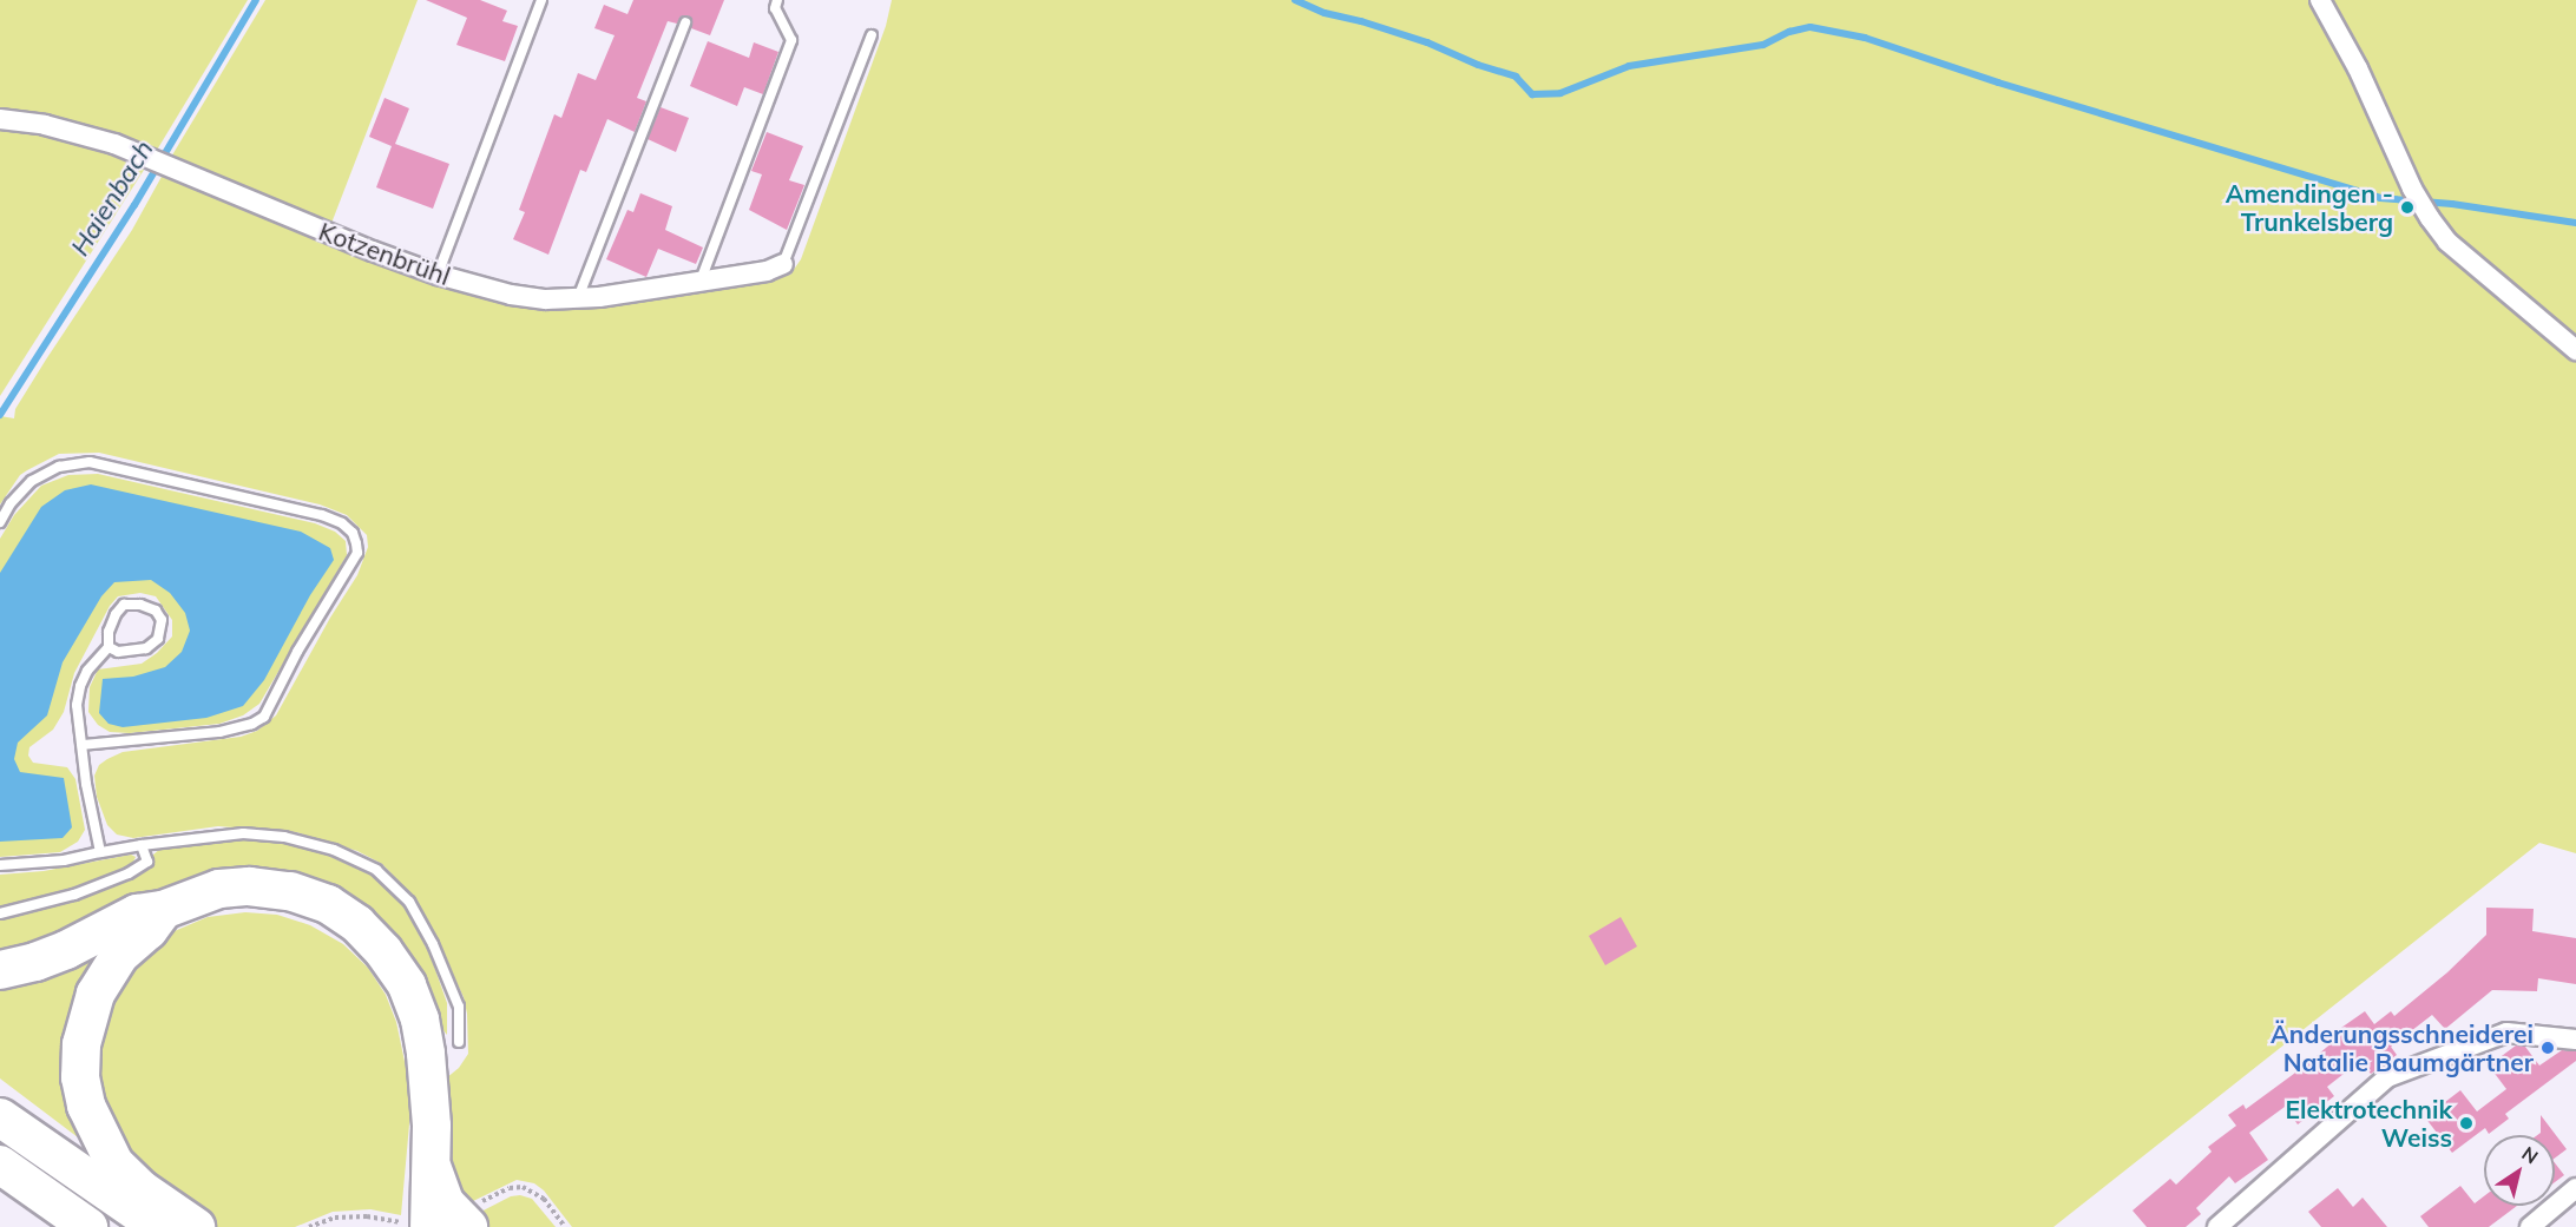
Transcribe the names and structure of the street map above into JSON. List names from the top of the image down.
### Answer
{
  "streets": {
    "street": ["Kotzenbrühl"]
  },
  "water": ["Haienbach"],
  "places": ["Amendingen - Trunkelsberg", "Änderungsschneiderei Natalie Baumgärtner", "Elektrotechnik Weiss"],
  "north": "top right"
}
